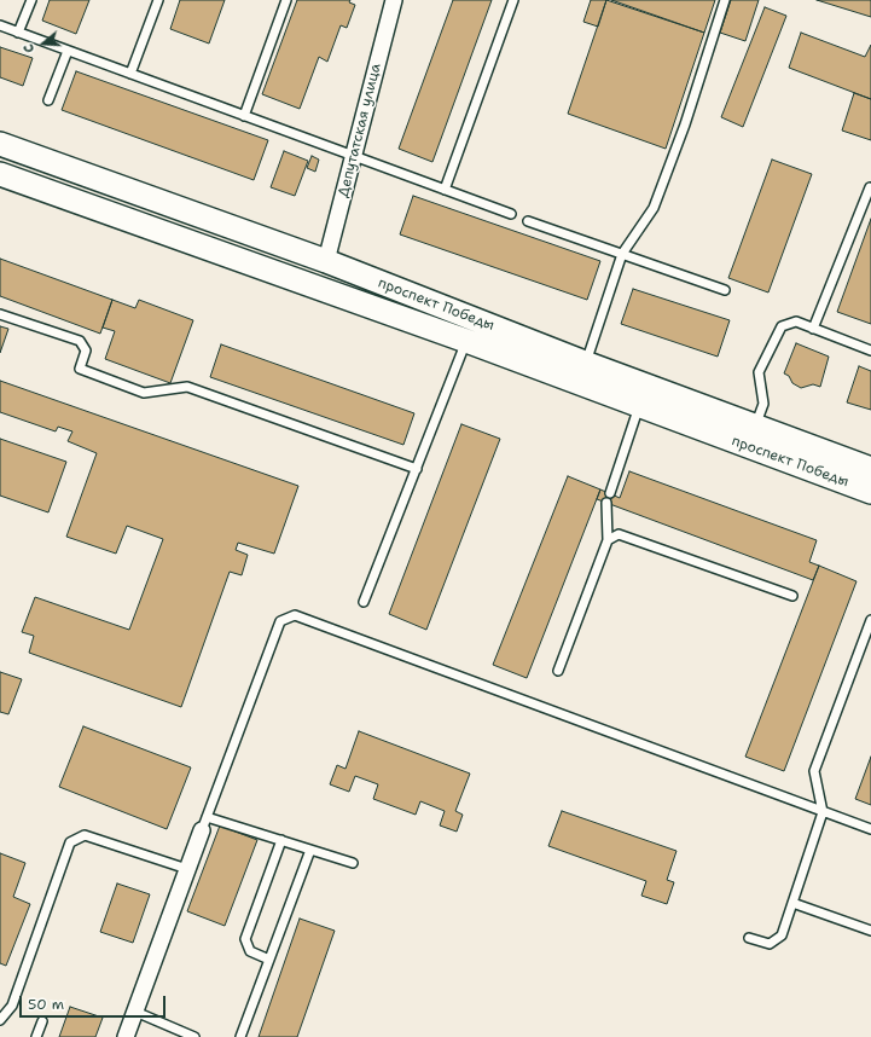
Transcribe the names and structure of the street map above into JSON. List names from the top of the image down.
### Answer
{
  "streets": {
    "main road": ["проспект Победы"],
    "street": ["Депутатская улица"]
  },
  "crossings": [
    ["Депутатская улица", "проспект Победы"]
  ],
  "scale_bar": "50 m",
  "north": "left"
}
